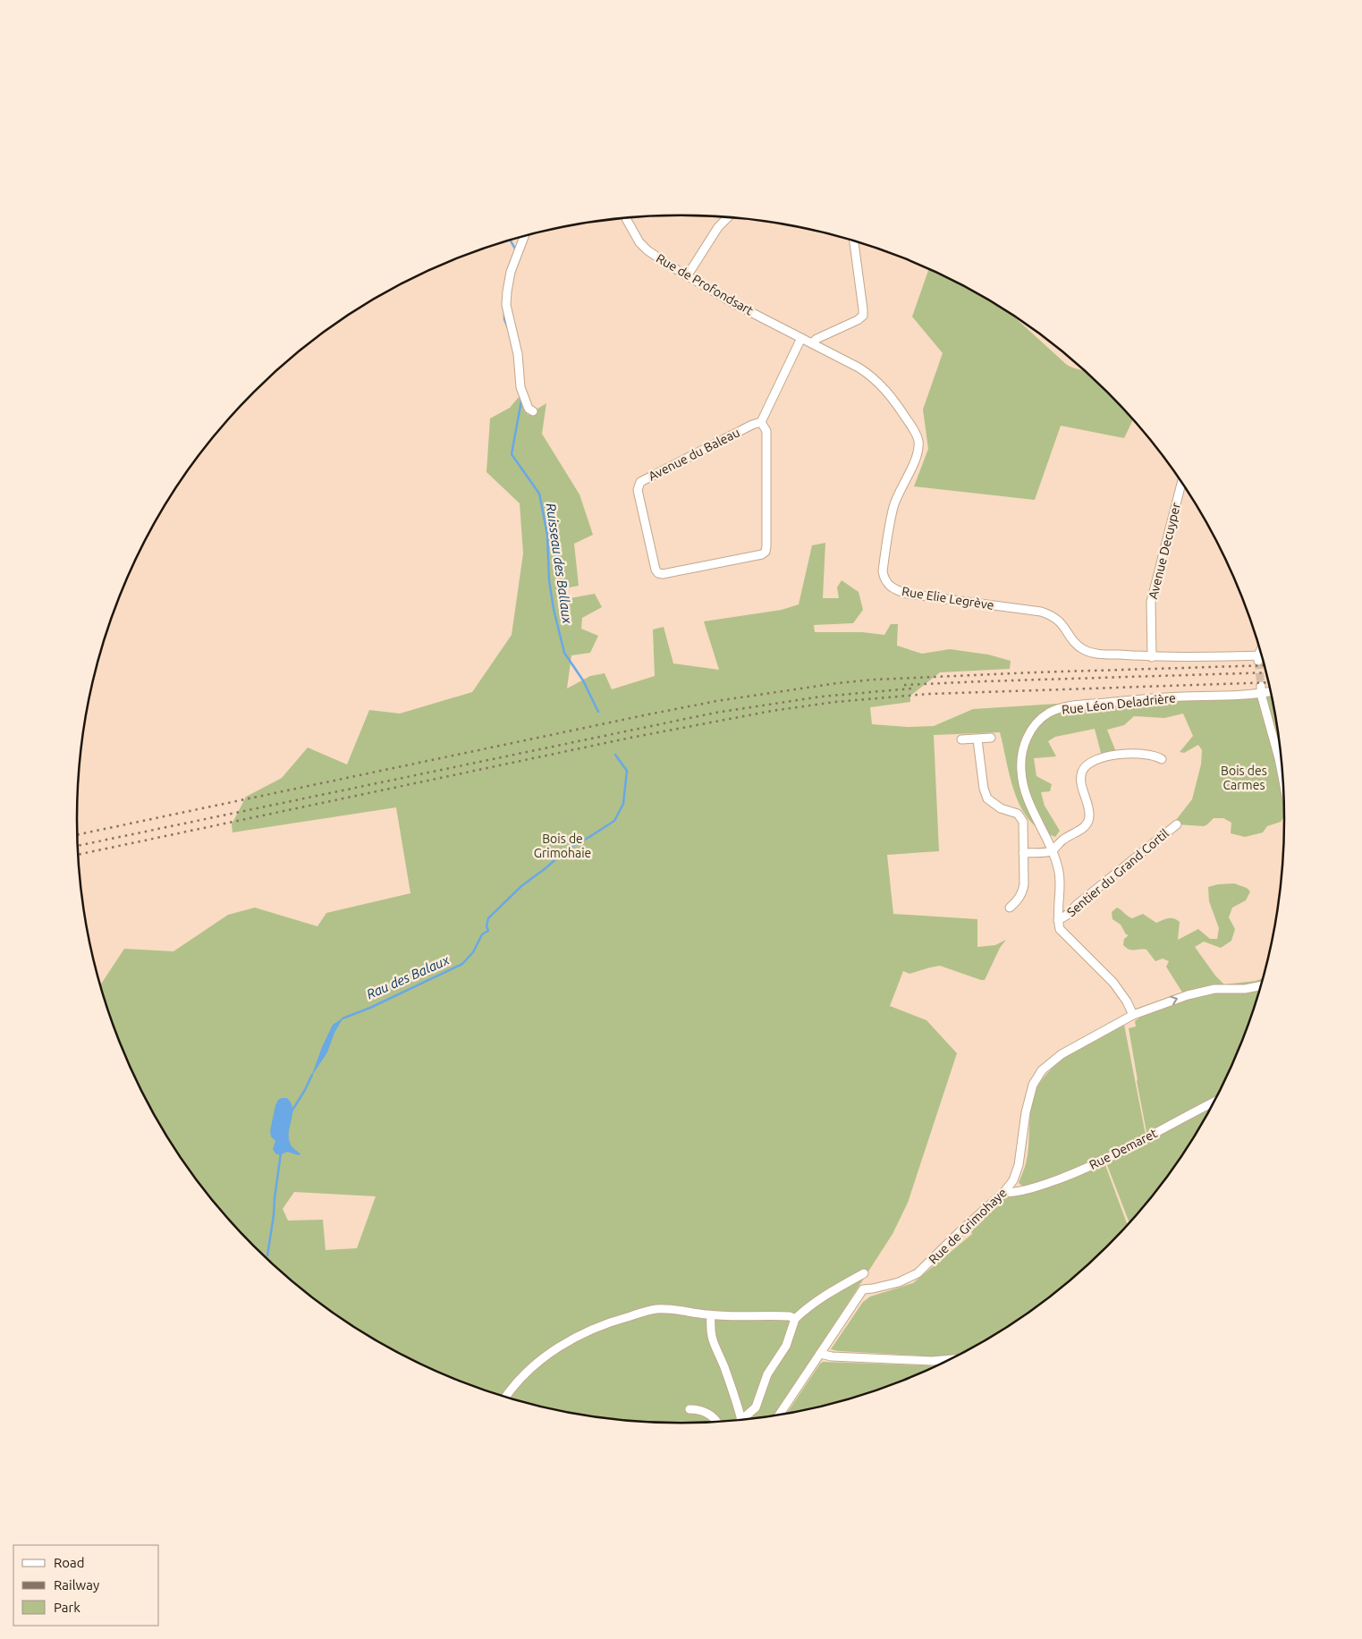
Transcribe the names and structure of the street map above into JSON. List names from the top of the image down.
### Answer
{
  "streets": {
    "street": [
      "Rue de Profondsart",
      "Avenue du Baleau",
      "Avenue Decuyper",
      "Rue Elie Legrève",
      "Rue Léon Deladrière",
      "Sentier du Grand Cortil",
      "Rue Demaret",
      "Rue de Grimohaye"
    ]
  },
  "crossings": [
    ["Rue de Profondsart", "Rue Elie Legrève"],
    ["Avenue Decuyper", "Rue Elie Legrève"],
    ["Rue Léon Deladrière", "Sentier du Grand Cortil"],
    ["Rue Demaret", "Rue de Grimohaye"]
  ],
  "water": ["Ruisseau des Ballaux", "Rau des Balaux"],
  "parks": ["Bois des Carmes", "Bois de Grimohaie"],
  "legend": ["Road", "Railway", "Park"]
}
